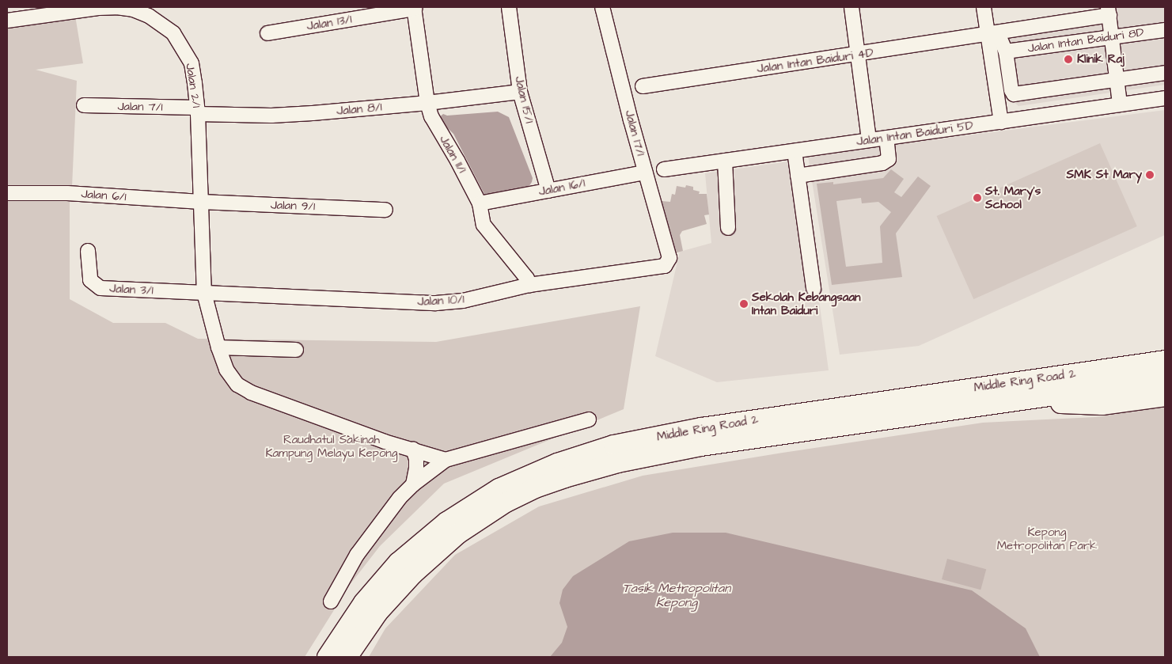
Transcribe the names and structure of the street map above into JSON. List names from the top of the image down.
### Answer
{
  "streets": {
    "highway": ["Middle Ring Road 2"],
    "street": [
      "Jalan 13/1",
      "Jalan Intan Baiduri 8D",
      "Jalan Intan Baiduri 4D",
      "Jalan 2/1",
      "Jalan 15/1",
      "Jalan 7/1",
      "Jalan 8/1",
      "Jalan 17/1",
      "Jalan Intan Baiduri 5D",
      "Jalan 11/1",
      "Jalan 16/1",
      "Jalan 6/1",
      "Jalan 9/1",
      "Jalan 3/1",
      "Jalan 10/1"
    ]
  },
  "crossings": [
    ["Jalan 13/1", "Jalan 11/1"],
    ["Jalan 2/1", "Jalan 7/1"],
    ["Jalan 2/1", "Jalan 8/1"],
    ["Jalan 2/1", "Jalan 6/1"],
    ["Jalan 2/1", "Jalan 9/1"],
    ["Jalan 2/1", "Jalan 3/1"],
    ["Jalan 2/1", "Jalan 10/1"],
    ["Jalan 15/1", "Jalan 8/1"],
    ["Jalan 15/1", "Jalan 16/1"],
    ["Jalan 7/1", "Jalan 8/1"],
    ["Jalan 8/1", "Jalan 11/1"],
    ["Jalan 17/1", "Jalan 16/1"],
    ["Jalan 17/1", "Jalan 10/1"],
    ["Jalan 11/1", "Jalan 16/1"],
    ["Jalan 11/1", "Jalan 10/1"],
    ["Jalan 6/1", "Jalan 9/1"],
    ["Jalan 3/1", "Jalan 10/1"]
  ],
  "water": ["Tasik Metropolitan Kepong"],
  "parks": ["Raudhatul Sakinah Kampung Melayu Kepong", "Kepong Metropolitan Park"],
  "places": [
    "Klinik Raj",
    "SMK St Mary",
    "St. Mary's School",
    "Sekolah Kebangsaan Intan Baiduri"
  ]
}
